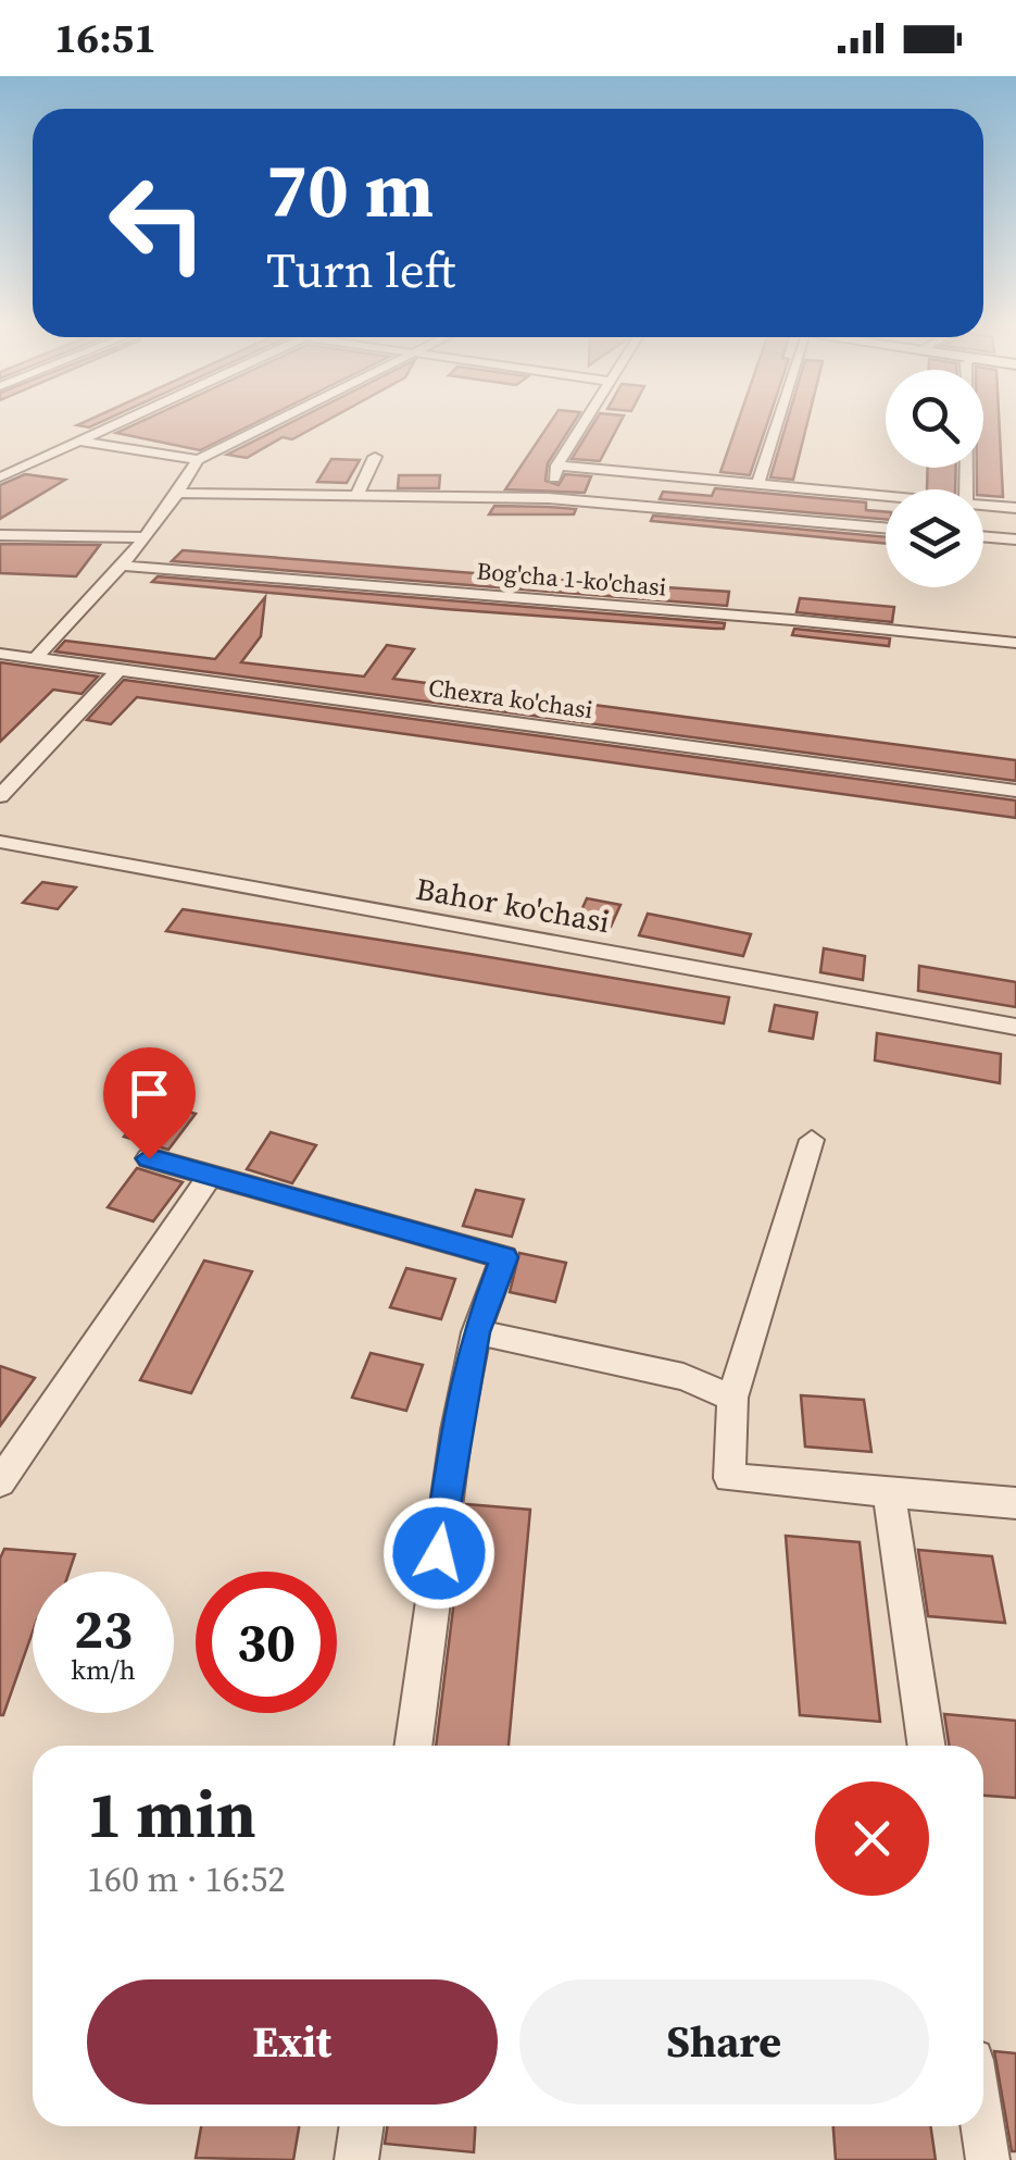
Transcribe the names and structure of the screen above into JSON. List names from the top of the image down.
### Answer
{
  "streets": {
    "street": ["Bog'cha 1-ko'chasi", "Chexra ko'chasi", "Bahor ko'chasi"]
  },
  "page": {
    "status": "16:51",
    "turn": ["70 m", "Turn left"],
    "speed": "23 km/h",
    "limit": "30",
    "heading": ["1 min", "160 m · 16:52"],
    "buttons": ["Exit", "Share"]
  }
}
